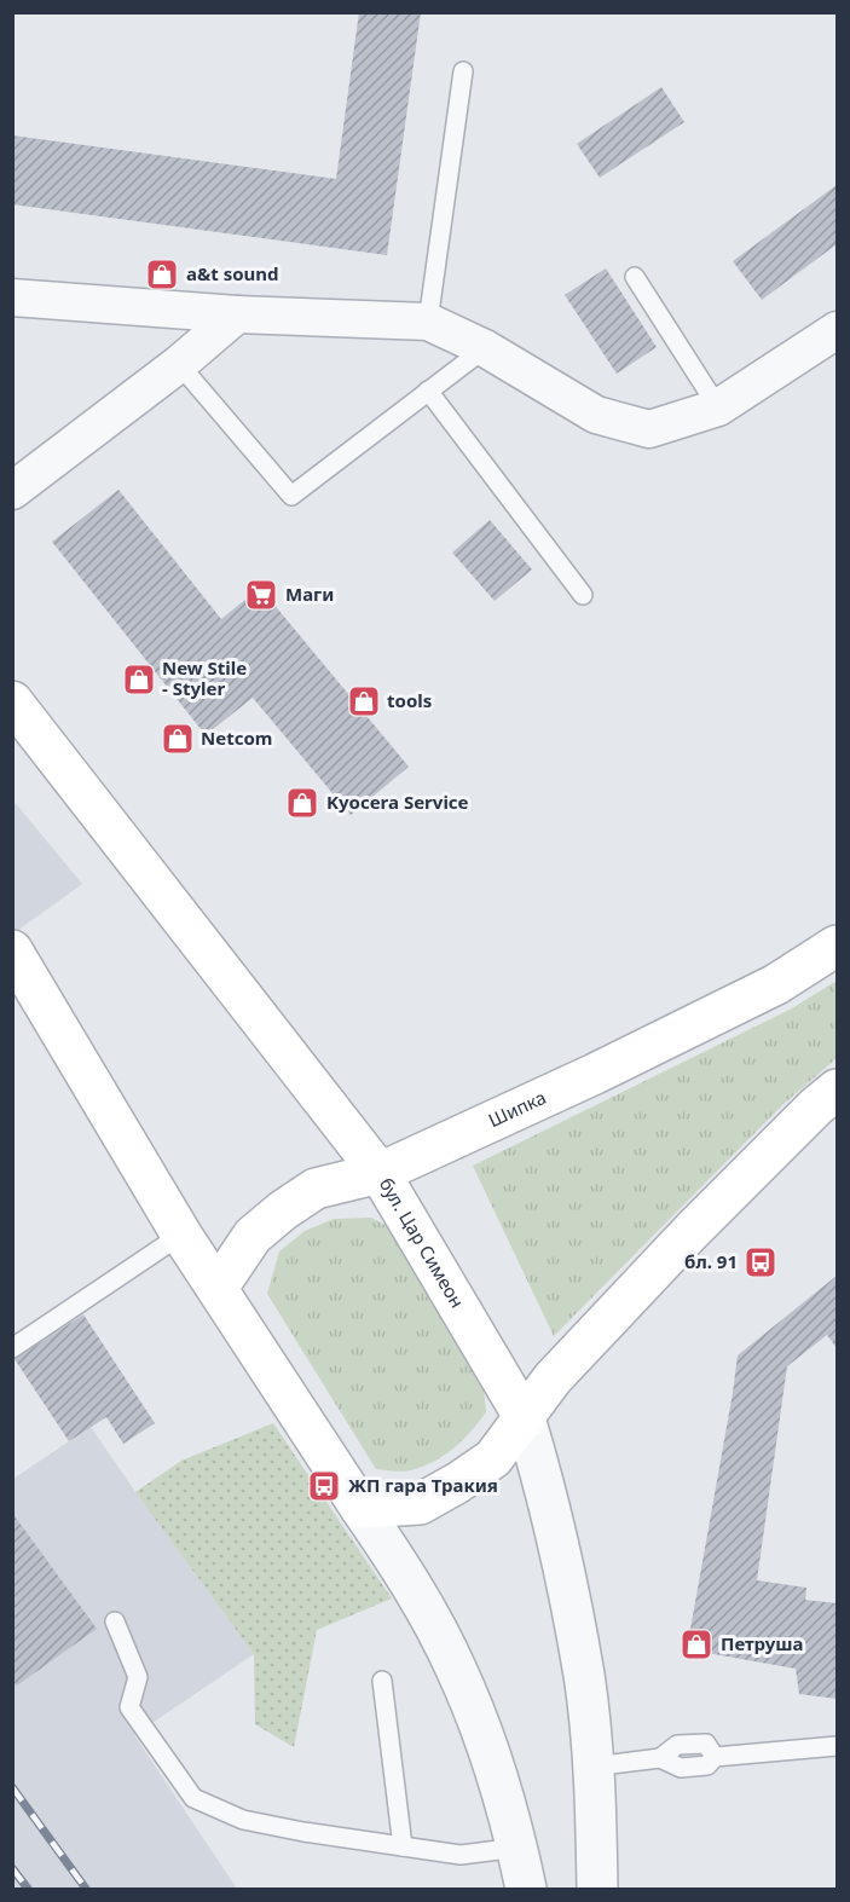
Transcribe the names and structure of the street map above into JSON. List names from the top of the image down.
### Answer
{
  "streets": {
    "main road": ["Шипка", "бул. Цар Симеон"]
  },
  "crossings": [
    ["Шипка", "бул. Цар Симеон"]
  ],
  "places": {
    "shop": [
      "a&t sound",
      "New Stile - Styler",
      "tools",
      "Netcom",
      "Kyocera Service",
      "Петруша"
    ],
    "supermarket": ["Маги"],
    "bus stop": ["бл. 91", "ЖП гара Тракия"]
  }
}
